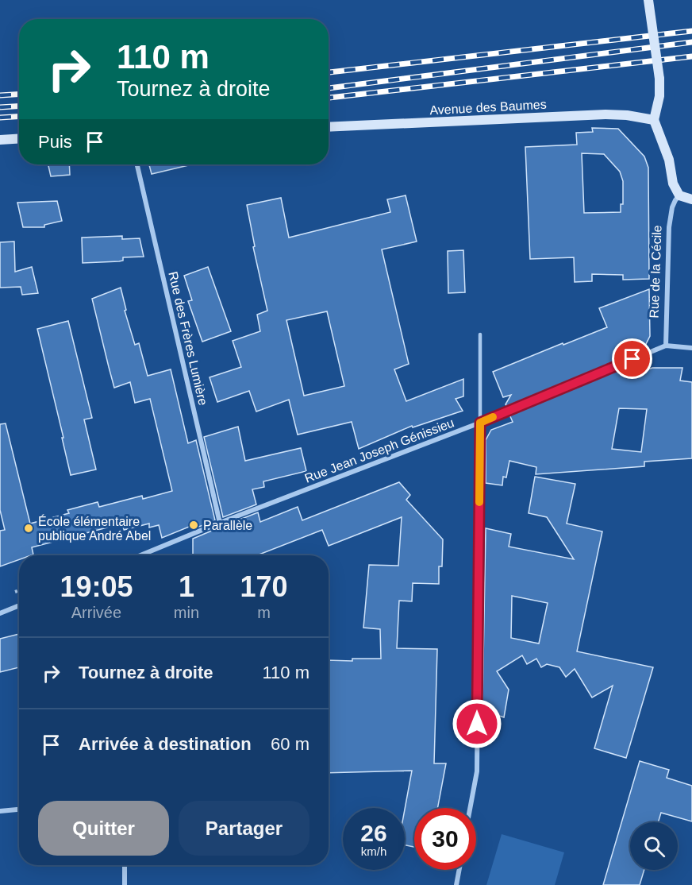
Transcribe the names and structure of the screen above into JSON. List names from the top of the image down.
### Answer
{
  "streets": {
    "street": [
      "Avenue des Baumes",
      "Rue de la Cécile",
      "Rue des Frères Lumière",
      "Rue Jean Joseph Génissieu"
    ]
  },
  "crossings": [
    ["Rue de la Cécile", "Rue Jean Joseph Génissieu"],
    ["Rue des Frères Lumière", "Rue Jean Joseph Génissieu"]
  ],
  "places": ["Parallèle", "École élémentaire publique André Abel"],
  "page": {
    "turn": ["110 m", "Tournez à droite"],
    "then": "Puis",
    "eta": [
      "19:05",
      "Arrivée",
      "1",
      "min",
      "170",
      "m"
    ],
    "list": [
      {
        "name": "Tournez à droite",
        "value": "110 m"
      },
      {
        "name": "Arrivée à destination",
        "value": "60 m"
      }
    ],
    "buttons": ["Quitter", "Partager"],
    "speed": "26 km/h",
    "limit": "30"
  }
}
